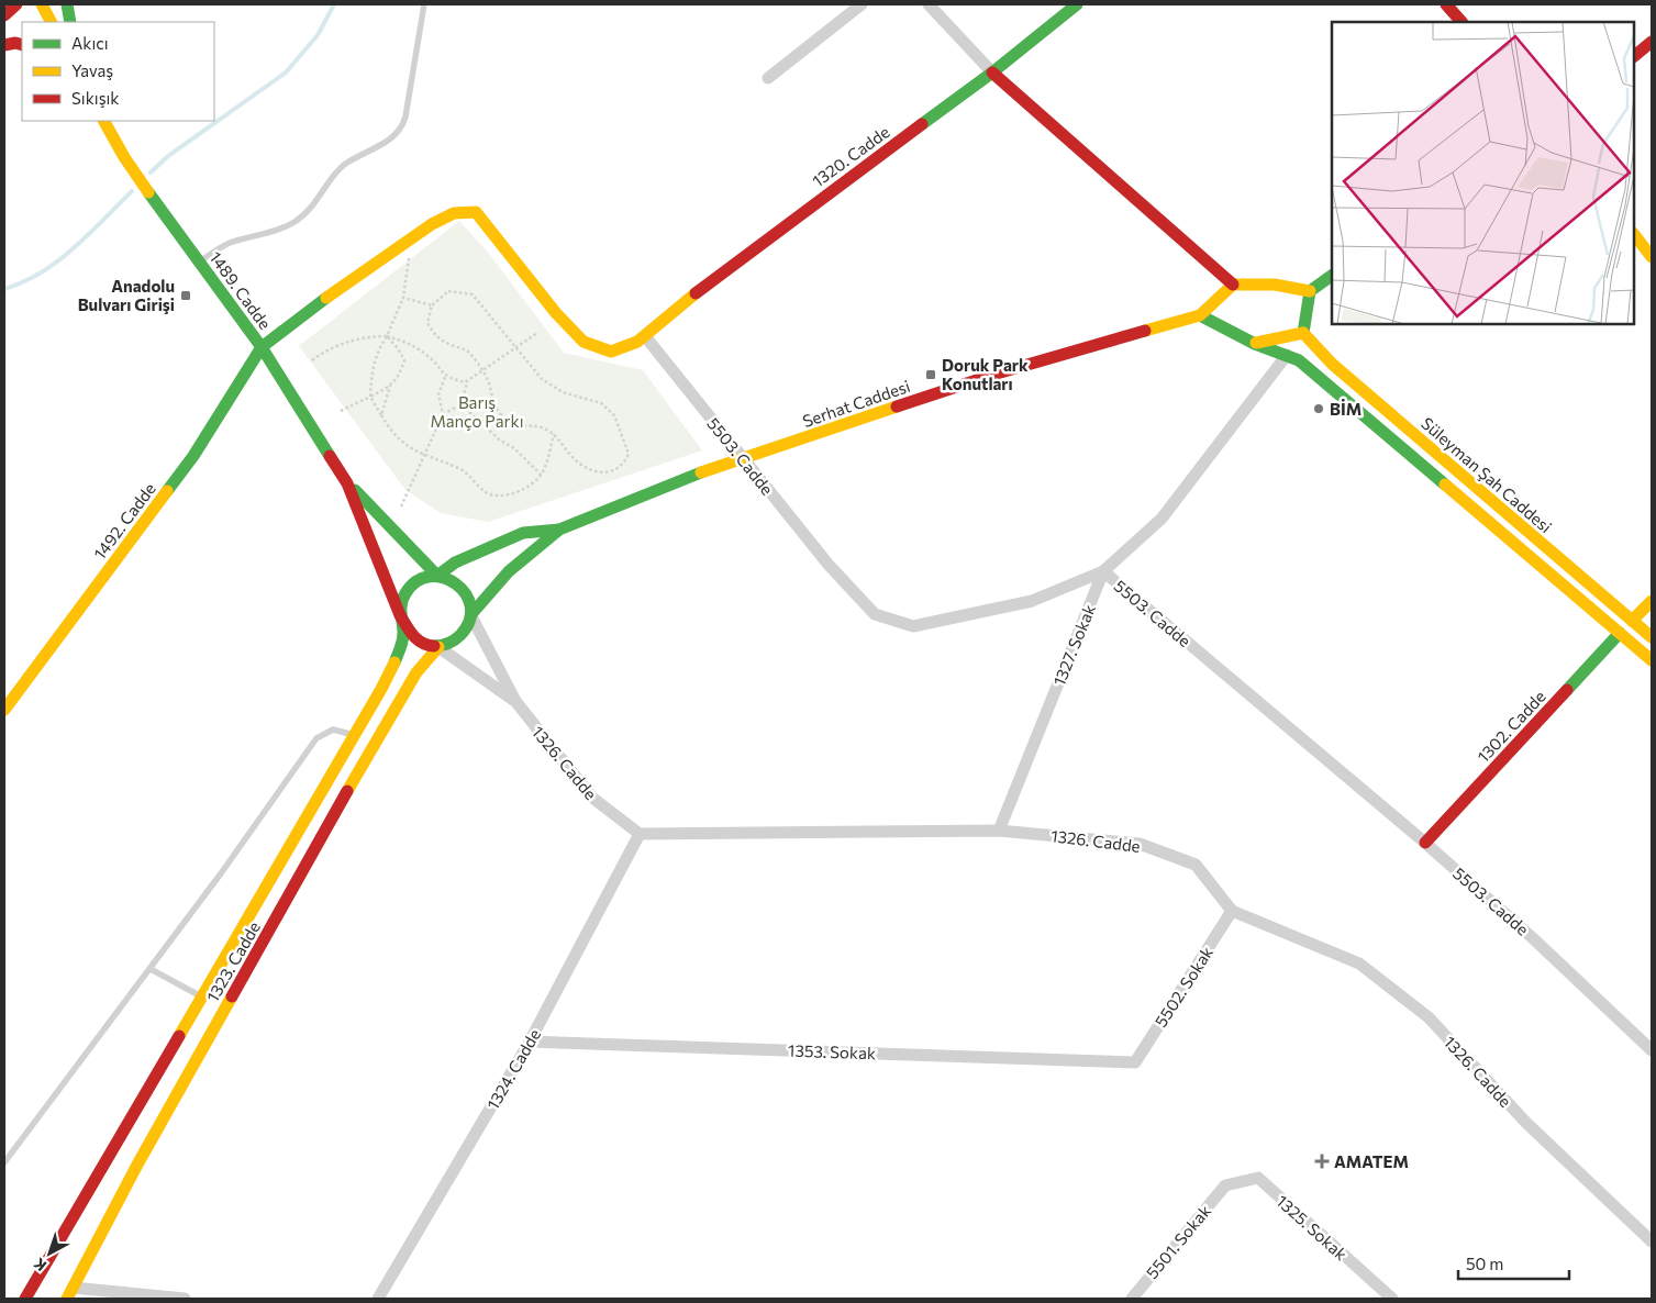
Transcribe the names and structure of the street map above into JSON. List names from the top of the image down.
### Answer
{
  "streets": {
    "main road": [
      "1320. Cadde",
      "1489. Cadde",
      "Serhat Caddesi",
      "Süleyman Şah Caddesi",
      "1492. Cadde",
      "1302. Cadde",
      "1323. Cadde"
    ],
    "street": [
      "5503. Cadde",
      "1327. Sokak",
      "1326. Cadde",
      "5502. Sokak",
      "1353. Sokak",
      "1324. Cadde",
      "1325. Sokak",
      "5501. Sokak"
    ]
  },
  "crossings": [
    ["1320. Cadde", "5503. Cadde"],
    ["1489. Cadde", "1492. Cadde"],
    ["1489. Cadde", "1323. Cadde"],
    ["Serhat Caddesi", "5503. Cadde"],
    ["5503. Cadde", "1327. Sokak"],
    ["5503. Cadde", "1302. Cadde"],
    ["Süleyman Şah Caddesi", "1327. Sokak"],
    ["Süleyman Şah Caddesi", "1302. Cadde"],
    ["1327. Sokak", "1326. Cadde"],
    ["1326. Cadde", "5502. Sokak"],
    ["1326. Cadde", "1324. Cadde"],
    ["5502. Sokak", "1353. Sokak"],
    ["1353. Sokak", "1324. Cadde"],
    ["1325. Sokak", "5501. Sokak"]
  ],
  "parks": ["Barış Manço Parkı"],
  "places": {
    "transit": ["Anadolu Bulvarı Girişi", "Doruk Park Konutları"],
    "other": ["BİM"],
    "health": ["AMATEM"]
  },
  "legend": ["Akıcı", "Yavaş", "Sıkışık"],
  "scale_bar": "50 m",
  "north": "bottom left"
}
